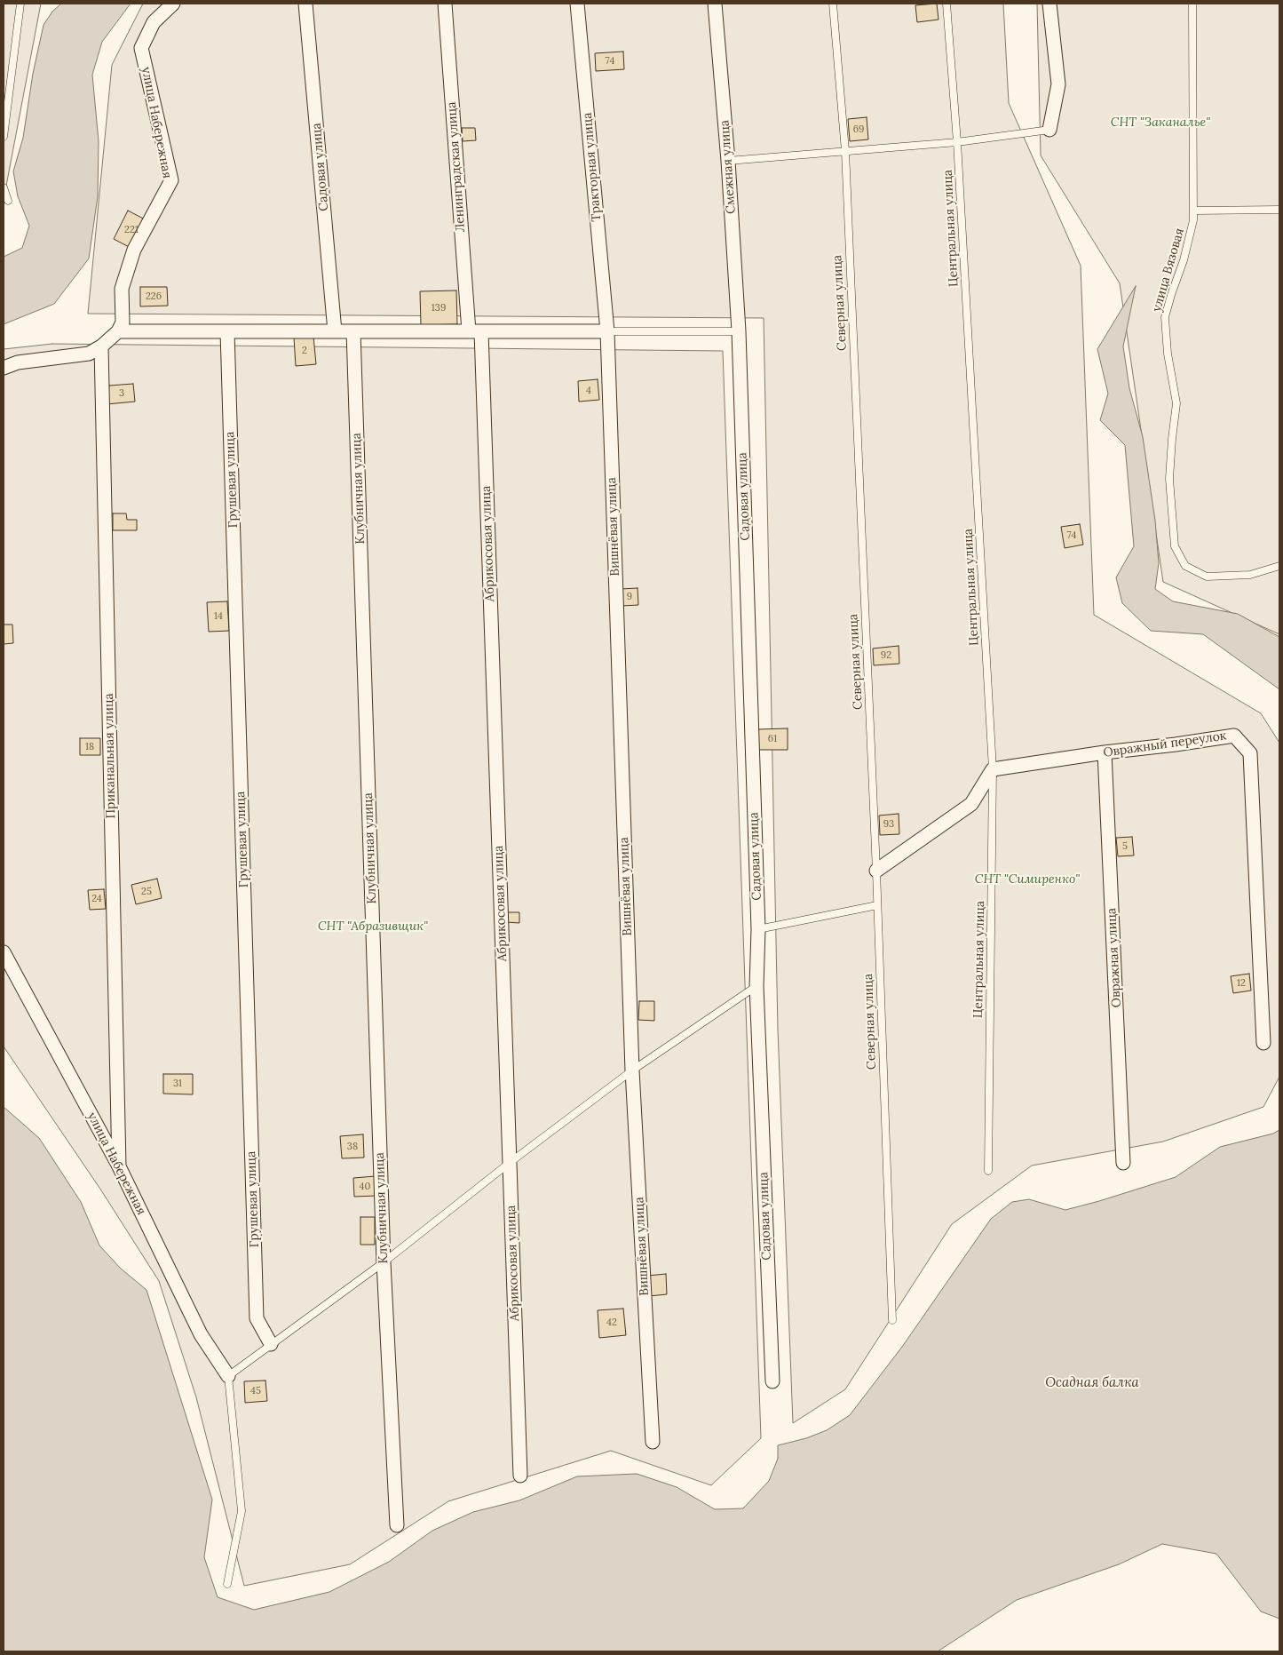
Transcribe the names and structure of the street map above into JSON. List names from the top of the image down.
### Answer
{
  "streets": {
    "street": [
      "улица Набережная",
      "Садовая улица",
      "Ленинградская улица",
      "Тракторная улица",
      "Смежная улица",
      "Грушевая улица",
      "Клубничная улица",
      "Вишнёвая улица",
      "Абрикосовая улица",
      "Овражный переулок",
      "Приканальная улица",
      "Овражная улица"
    ],
    "lane": ["Центральная улица", "улица Вязовая", "Северная улица"]
  },
  "crossings": [
    ["улица Набережная", "Приканальная улица"],
    ["Садовая улица", "Смежная улица"],
    ["Ленинградская улица", "Абрикосовая улица"],
    ["Тракторная улица", "Вишнёвая улица"],
    ["Центральная улица", "Овражный переулок"],
    ["Овражный переулок", "Овражная улица"]
  ],
  "water": ["Осадная балка"],
  "parks": ["СНТ \"Заканалье\"", "СНТ \"Симиренко\"", "СНТ \"Абразивщик\""],
  "house_numbers": [
    "74",
    "69",
    "221",
    "226",
    "139",
    "2",
    "4",
    "3",
    "74",
    "9",
    "14",
    "92",
    "61",
    "18",
    "93",
    "5",
    "25",
    "24",
    "12",
    "31",
    "38",
    "40",
    "42",
    "45"
  ]
}
